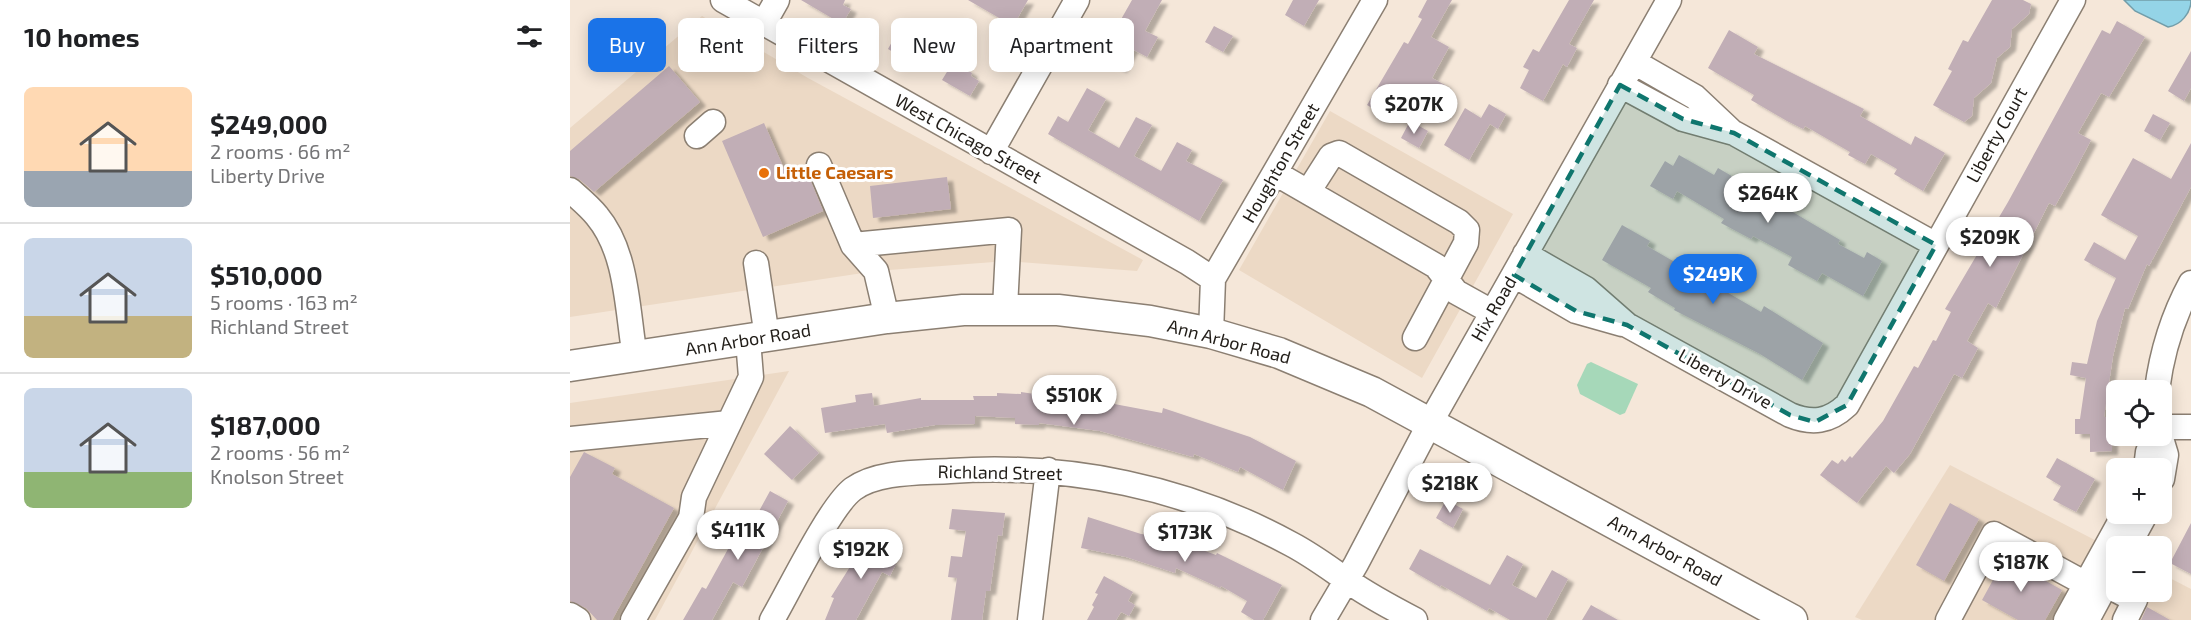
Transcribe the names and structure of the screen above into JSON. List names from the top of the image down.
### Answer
{
  "streets": {
    "main road": ["Ann Arbor Road"],
    "street": [
      "Liberty Court",
      "West Chicago Street",
      "Houghton Street",
      "Hix Road",
      "Liberty Drive",
      "Richland Street"
    ]
  },
  "crossings": [
    ["Liberty Court", "Liberty Drive"],
    ["West Chicago Street", "Houghton Street"],
    ["Houghton Street", "Ann Arbor Road"],
    ["Hix Road", "Ann Arbor Road"],
    ["Hix Road", "Richland Street"]
  ],
  "places": ["Little Caesars"],
  "page": {
    "heading": "10 homes",
    "chip": [
      "Buy",
      "Rent",
      "Filters",
      "New",
      "Apartment"
    ],
    "list": [
      {
        "name": "$249,000",
        "note": "2 rooms · 66 m² · Liberty Drive"
      },
      {
        "name": "$510,000",
        "note": "5 rooms · 163 m² · Richland Street"
      },
      {
        "name": "$187,000",
        "note": "2 rooms · 56 m² · Knolson Street"
      }
    ],
    "price": [
      "$207K",
      "$264K",
      "$209K",
      "$249K",
      "$510K",
      "$218K",
      "$411K",
      "$173K",
      "$192K",
      "$187K"
    ],
    "map_buttons": ["+", "−"]
  }
}
